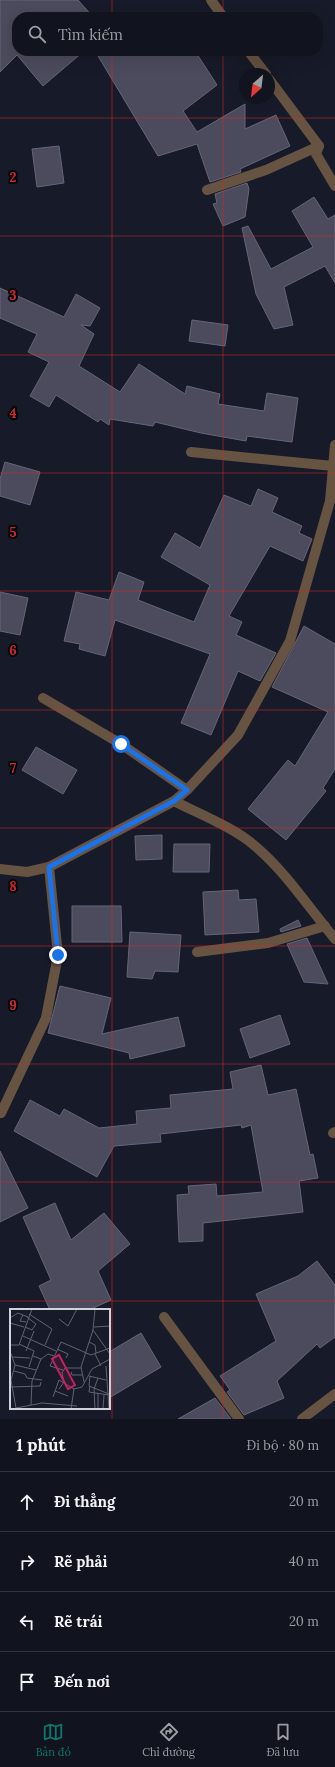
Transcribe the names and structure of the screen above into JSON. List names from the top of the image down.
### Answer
{
  "north": "bottom left",
  "page": {
    "search": "Tìm kiếm",
    "heading": ["1 phút", "Đi bộ · 80 m"],
    "list": [
      ["Đi thẳng", "20 m"],
      ["Rẽ phải", "40 m"],
      ["Rẽ trái", "20 m"],
      "Đến nơi"
    ],
    "nav": ["Bản đồ", "Chỉ đường", "Đã lưu"]
  },
  "grid": {
    "rows": [
      "2",
      "3",
      "4",
      "5",
      "6",
      "7",
      "8",
      "9"
    ]
  }
}
